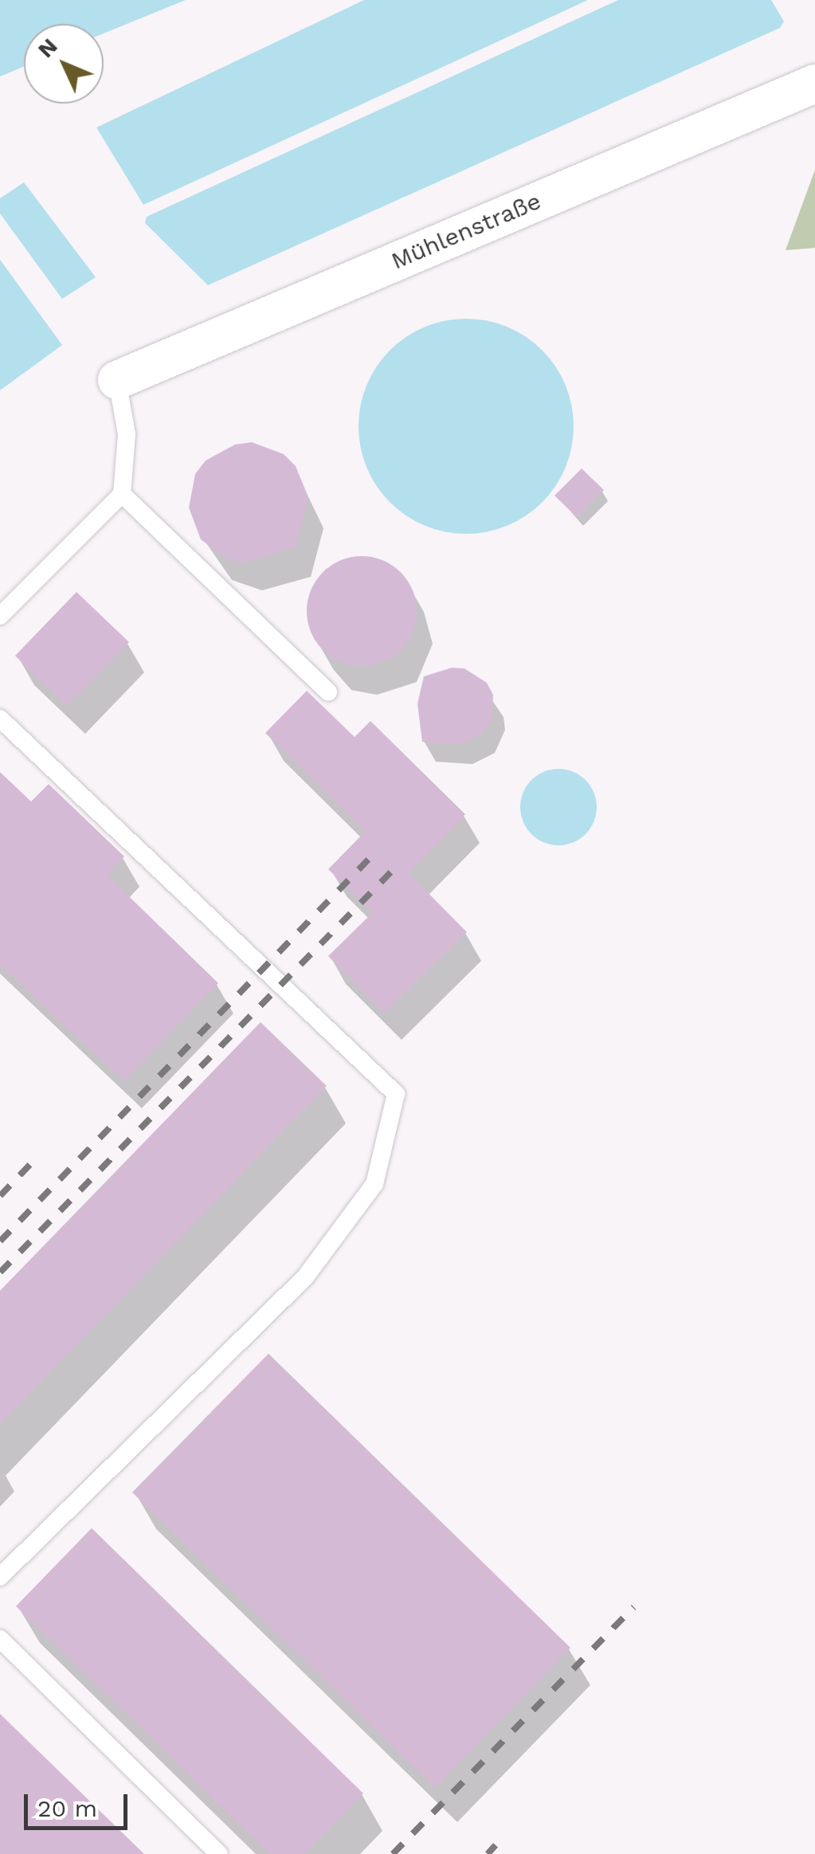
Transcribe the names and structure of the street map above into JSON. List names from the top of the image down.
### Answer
{
  "streets": {
    "street": ["Mühlenstraße"]
  },
  "scale_bar": "20 m",
  "north": "top left"
}
